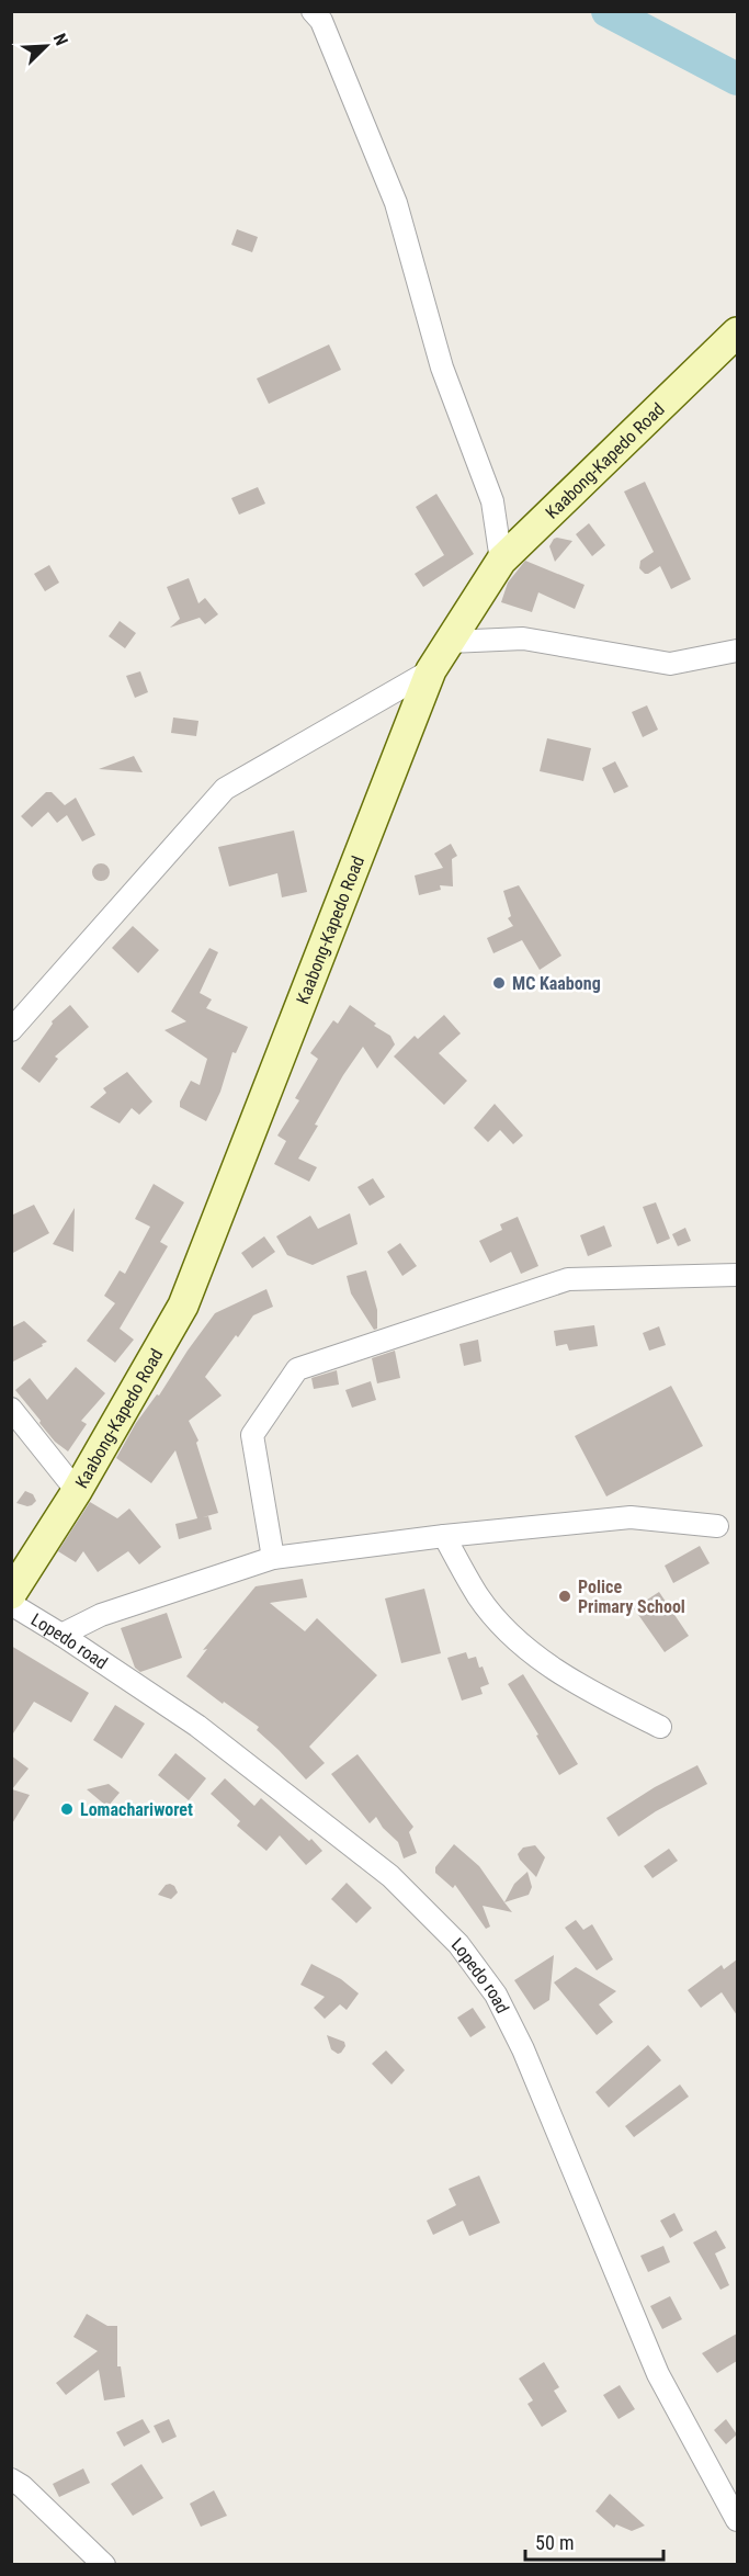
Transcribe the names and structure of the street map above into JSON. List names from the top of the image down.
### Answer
{
  "streets": {
    "main road": ["Kaabong-Kapedo Road"],
    "street": ["Lopedo road"]
  },
  "places": ["MC Kaabong", "Police Primary School", "Lomachariworet"],
  "scale_bar": "50 m",
  "north": "top right"
}
